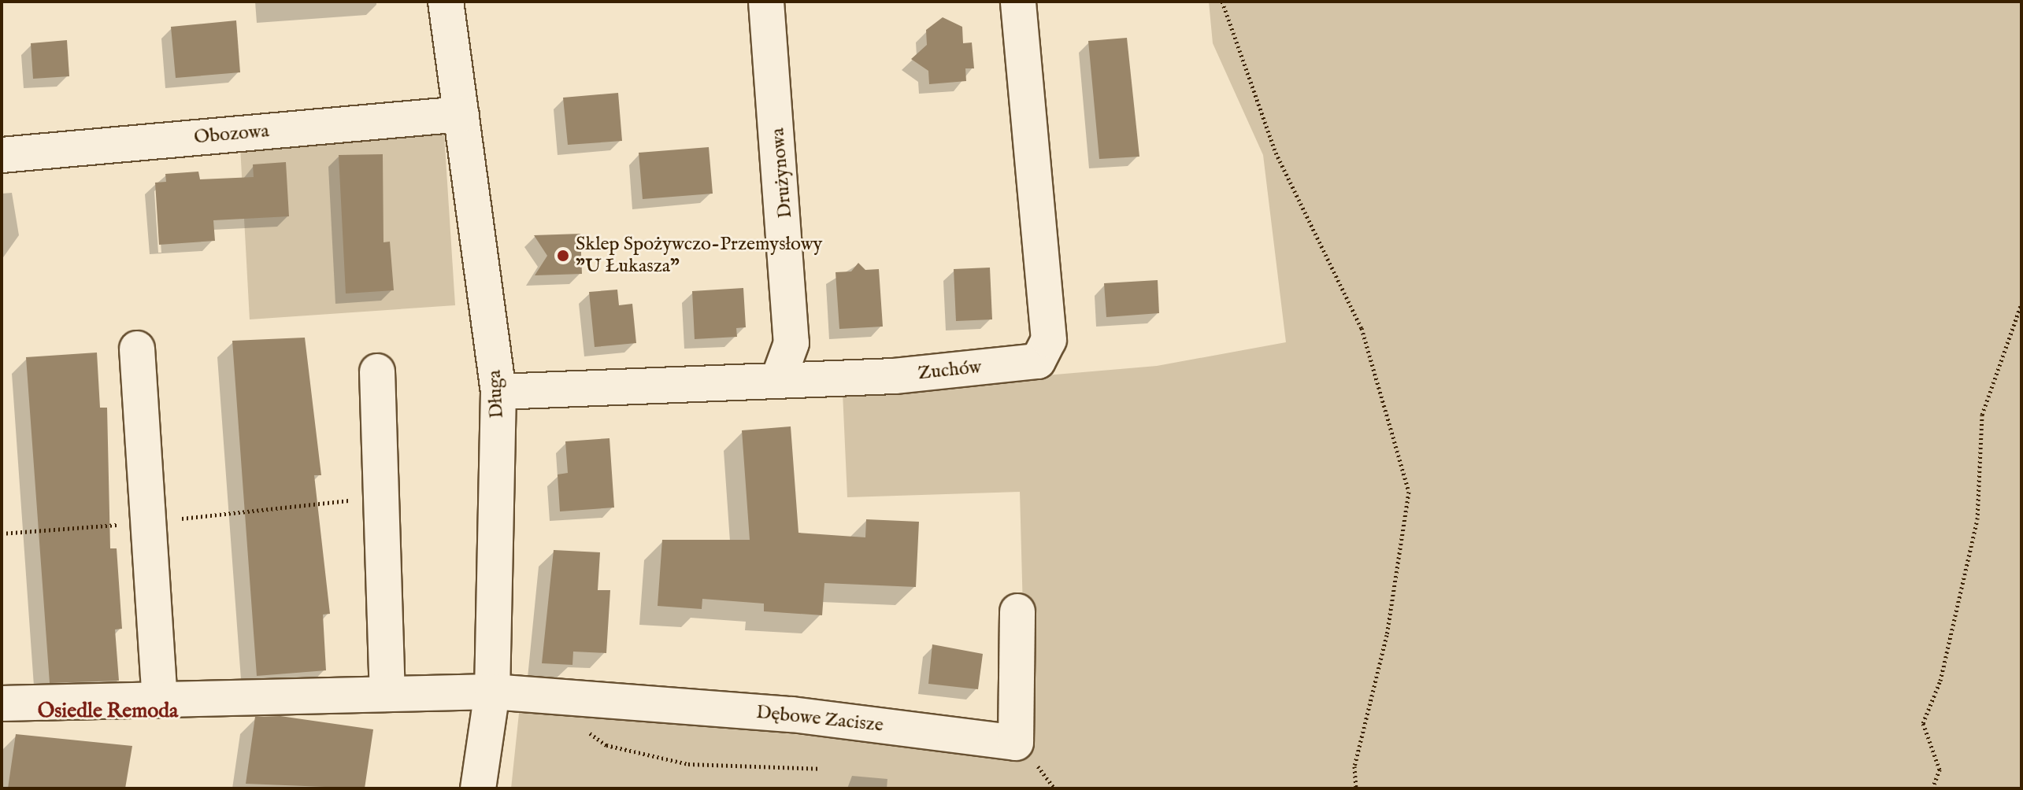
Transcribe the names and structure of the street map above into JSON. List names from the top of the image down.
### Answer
{
  "streets": {
    "street": [
      "Obozowa",
      "Drużynowa",
      "Zuchów",
      "Długa",
      "Dębowe Zacisze"
    ]
  },
  "crossings": [
    ["Obozowa", "Długa"],
    ["Drużynowa", "Zuchów"],
    ["Zuchów", "Długa"],
    ["Długa", "Dębowe Zacisze"]
  ],
  "districts": ["Osiedle Remoda"],
  "places": ["Sklep Spożywczo-Przemysłowy \"U Łukasza\""]
}
